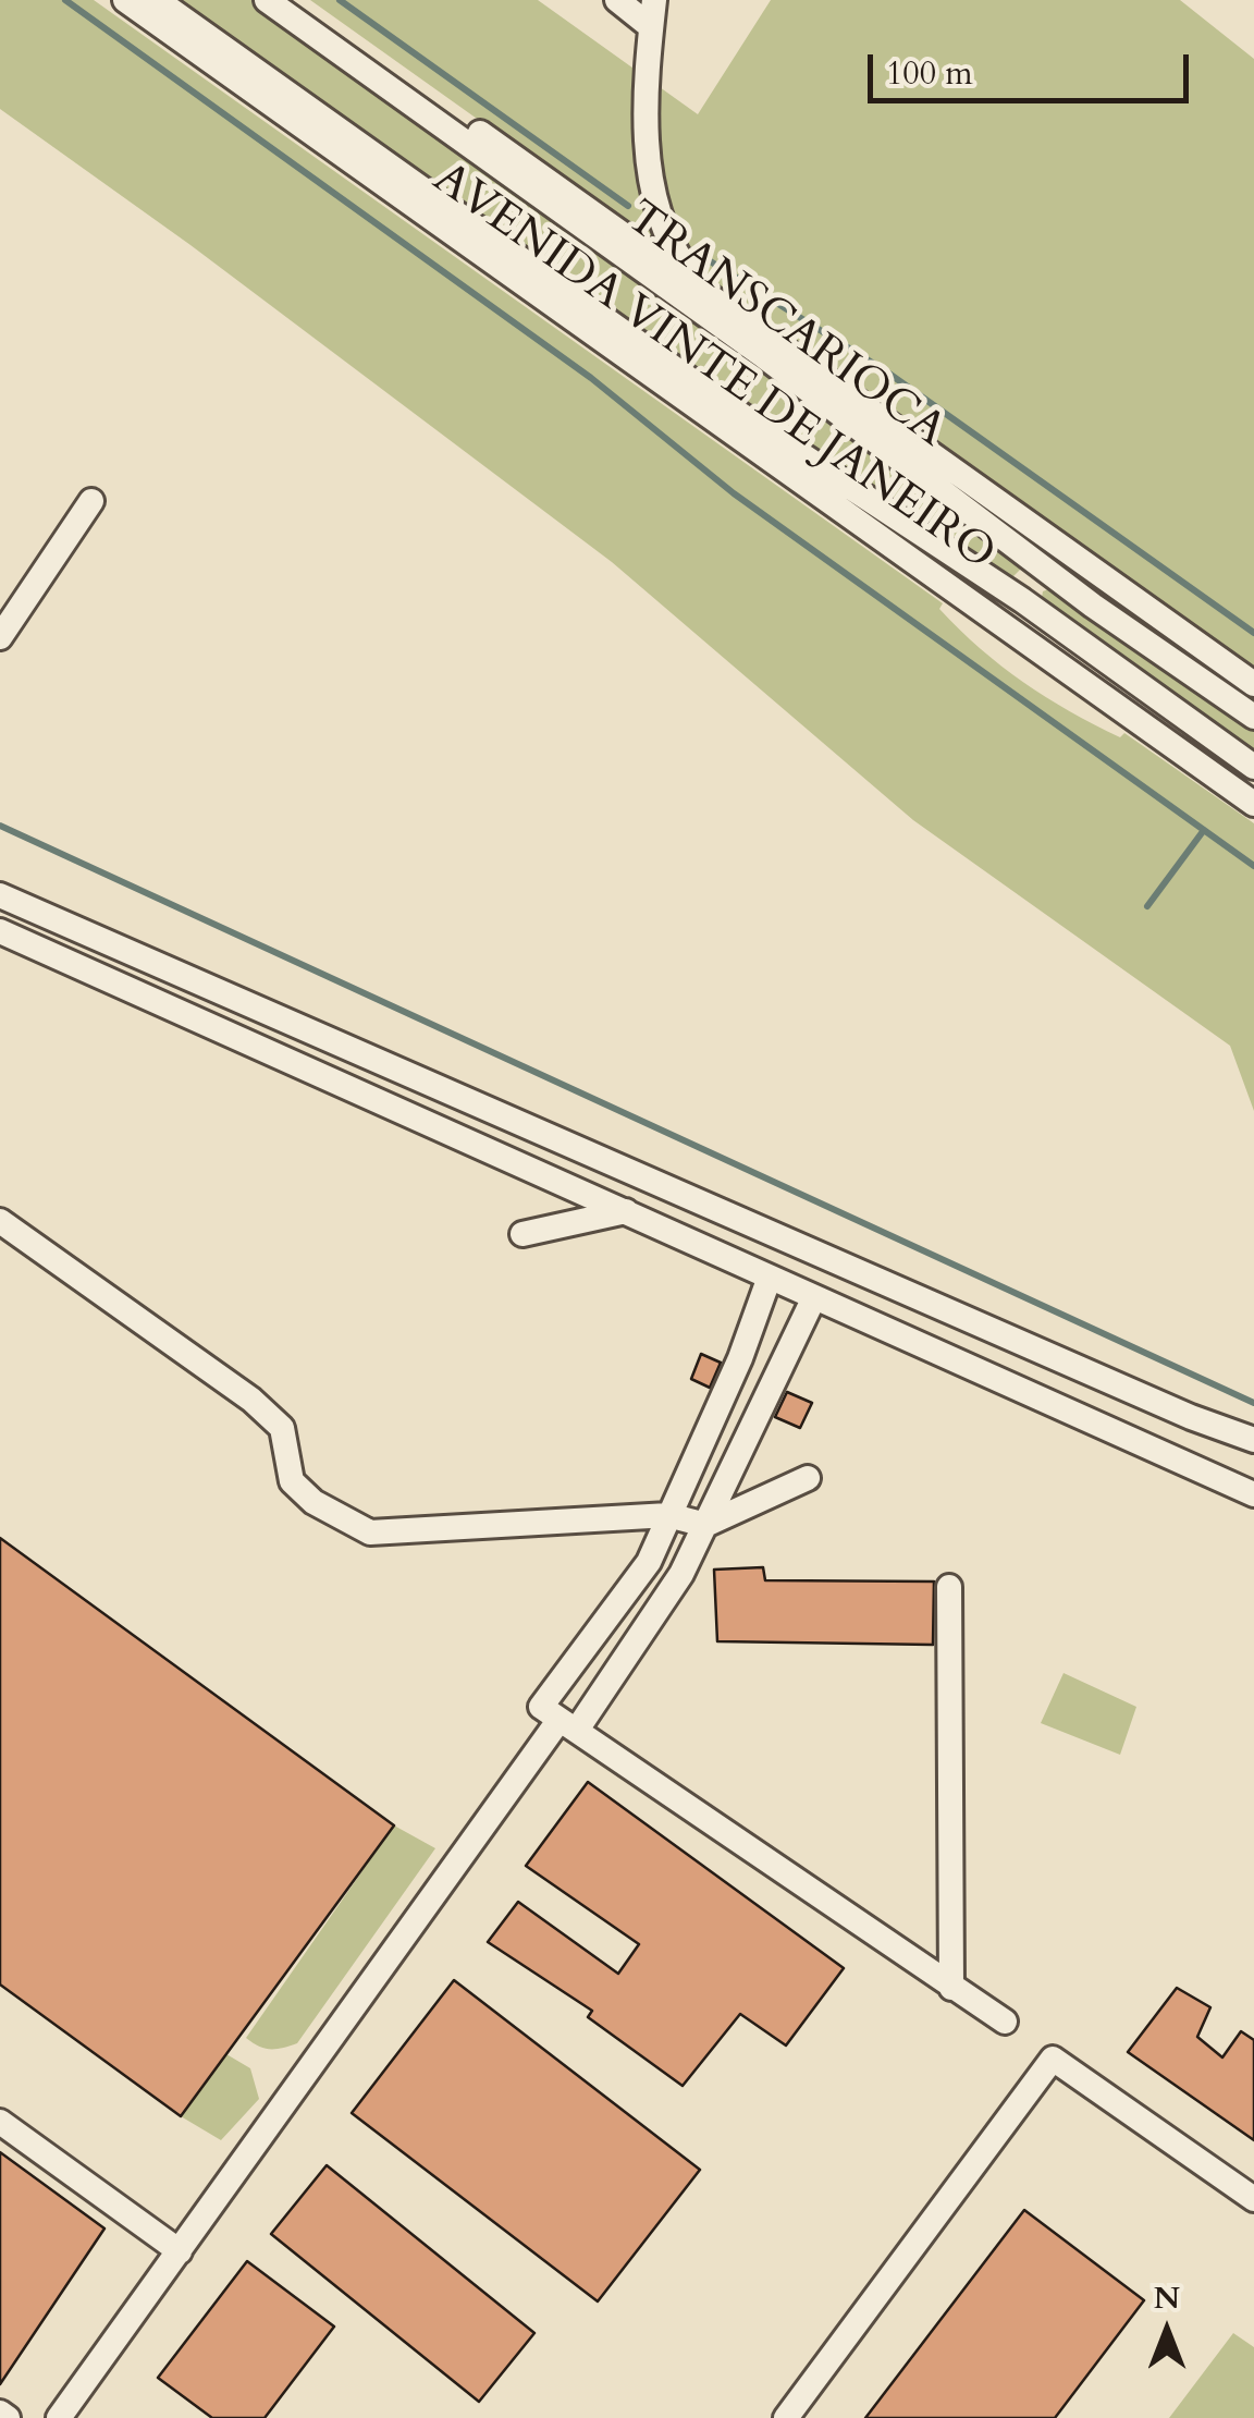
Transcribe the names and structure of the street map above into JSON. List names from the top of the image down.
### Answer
{
  "streets": {
    "street": ["TRANSCARIOCA", "AVENIDA VINTE DE JANEIRO"]
  },
  "scale_bar": "100 m",
  "north": "top"
}
